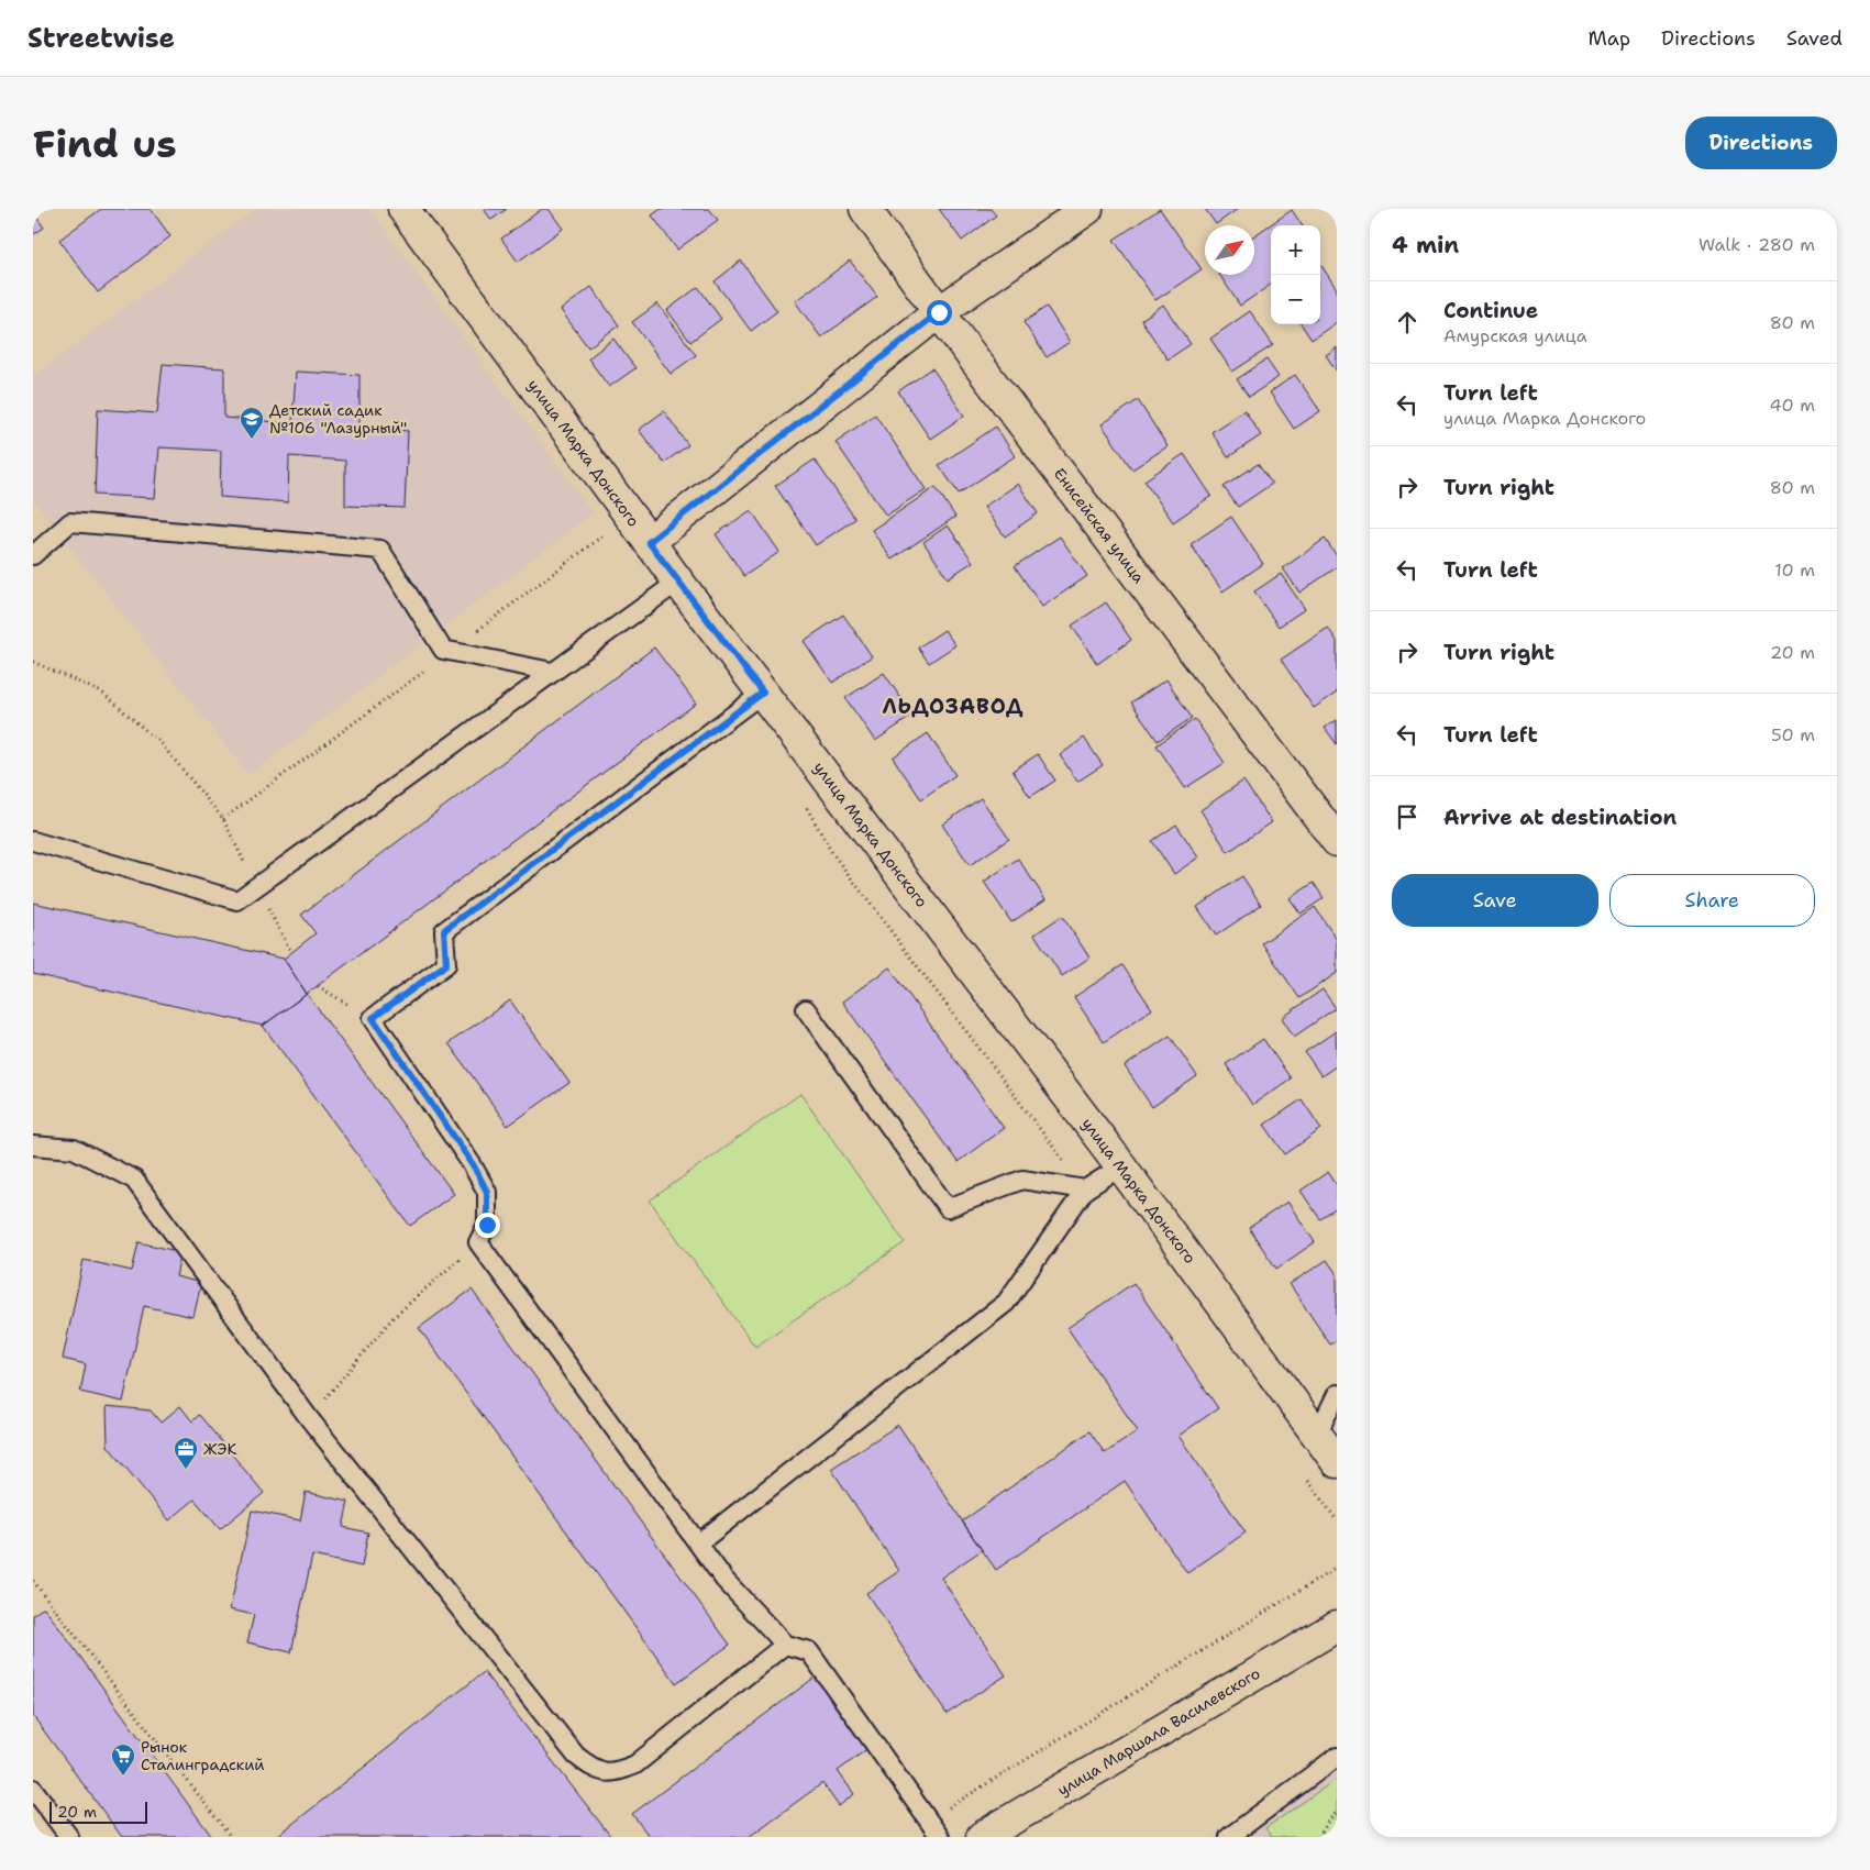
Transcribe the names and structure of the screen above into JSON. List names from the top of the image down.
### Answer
{
  "streets": {
    "street": ["улица Марка Донского", "Енисейская улица", "улица Маршала Василевского"]
  },
  "districts": ["ЛЬДОЗАВОД"],
  "places": {
    "school or university": ["Детский садик №106 \"Лазурный\""],
    "office": ["ЖЭК"],
    "supermarket": ["Рынок Сталинградский"]
  },
  "scale_bar": "20 m",
  "north": "top right",
  "page": {
    "header": "Streetwise",
    "nav": ["Map", "Directions", "Saved"],
    "buttons": [
      "Directions",
      ["Save", "Share"]
    ],
    "title": "Find us",
    "heading": ["4 min", "Walk · 280 m"],
    "map_buttons": ["+", "−"],
    "list": [
      ["Continue", "Амурская улица", "80 m"],
      ["Turn left", "улица Марка Донского", "40 m"],
      ["Turn right", "80 m"],
      ["Turn left", "10 m"],
      ["Turn right", "20 m"],
      ["Turn left", "50 m"],
      "Arrive at destination"
    ],
    "scale": "20 m"
  }
}
